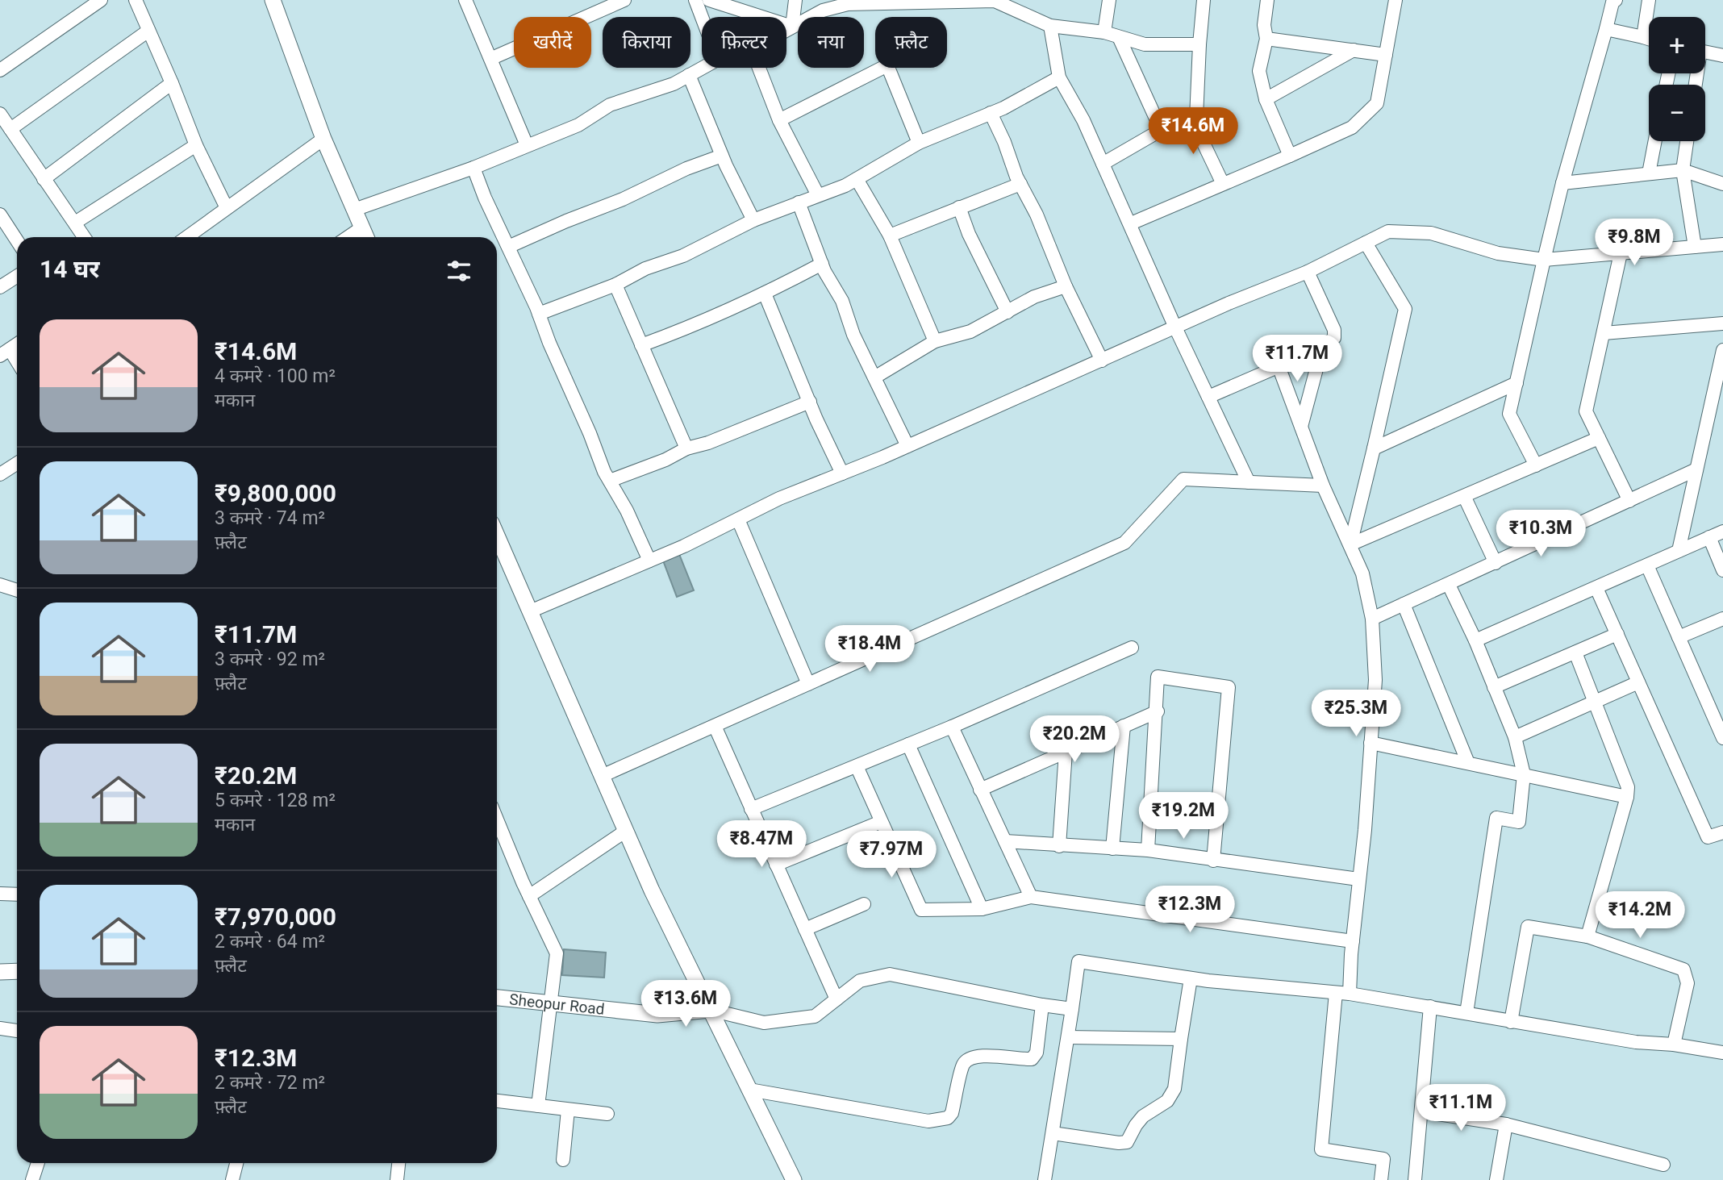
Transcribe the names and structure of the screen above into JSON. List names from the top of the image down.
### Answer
{
  "streets": {
    "street": ["Sheopur Road"]
  },
  "page": {
    "map_buttons": ["+", "−"],
    "chip": [
      "खरीदें",
      "किराया",
      "फ़िल्टर",
      "नया",
      "फ़्लैट"
    ],
    "price": [
      "₹14.6M",
      "₹9.8M",
      "₹11.7M",
      "₹10.3M",
      "₹18.4M",
      "₹25.3M",
      "₹20.2M",
      "₹19.2M",
      "₹8.47M",
      "₹7.97M",
      "₹12.3M",
      "₹14.2M",
      "₹13.6M",
      "₹11.1M"
    ],
    "heading": "14 घर",
    "list": [
      {
        "name": "₹14.6M",
        "note": "4 कमरे · 100 m² · मकान"
      },
      {
        "name": "₹9,800,000",
        "note": "3 कमरे · 74 m² · फ़्लैट"
      },
      {
        "name": "₹11.7M",
        "note": "3 कमरे · 92 m² · फ़्लैट"
      },
      {
        "name": "₹20.2M",
        "note": "5 कमरे · 128 m² · मकान"
      },
      {
        "name": "₹7,970,000",
        "note": "2 कमरे · 64 m² · फ़्लैट"
      },
      {
        "name": "₹12.3M",
        "note": "2 कमरे · 72 m² · फ़्लैट"
      }
    ]
  }
}
